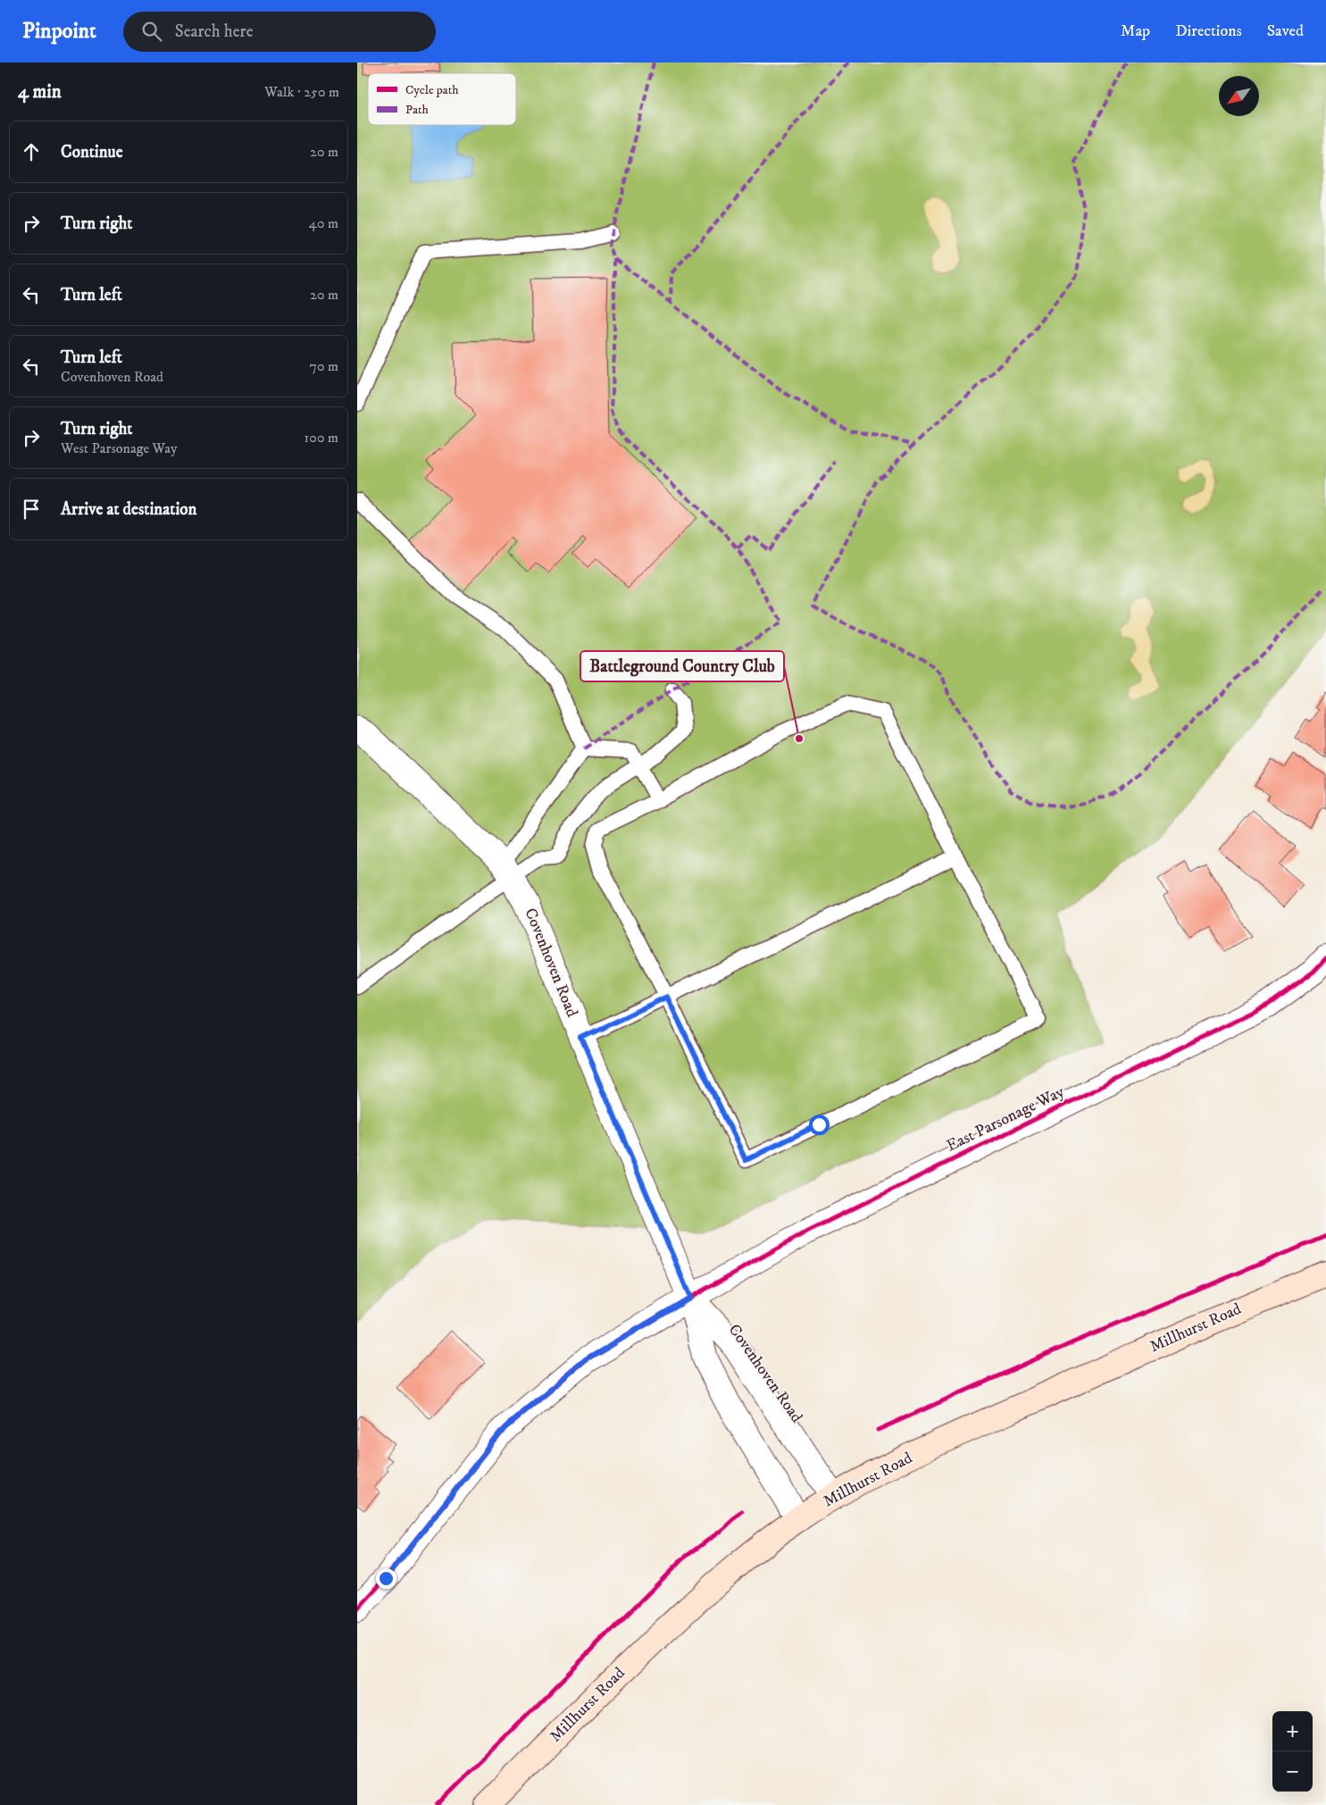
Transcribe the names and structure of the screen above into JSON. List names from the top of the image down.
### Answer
{
  "streets": {
    "street": ["Covenhoven Road", "East Parsonage Way", "Millhurst Road"]
  },
  "crossings": [
    ["Covenhoven Road", "East Parsonage Way"],
    ["Covenhoven Road", "Millhurst Road"]
  ],
  "places": ["Battleground Country Club"],
  "legend": ["Cycle path", "Path"],
  "north": "bottom left",
  "page": {
    "header": "Pinpoint",
    "search": "Search here",
    "nav": ["Map", "Directions", "Saved"],
    "heading": ["4 min", "Walk · 250 m"],
    "list": [
      ["Continue", "20 m"],
      ["Turn right", "40 m"],
      ["Turn left", "20 m"],
      ["Turn left", "Covenhoven Road", "70 m"],
      ["Turn right", "West Parsonage Way", "100 m"],
      "Arrive at destination"
    ],
    "map_buttons": ["+", "−"]
  }
}
